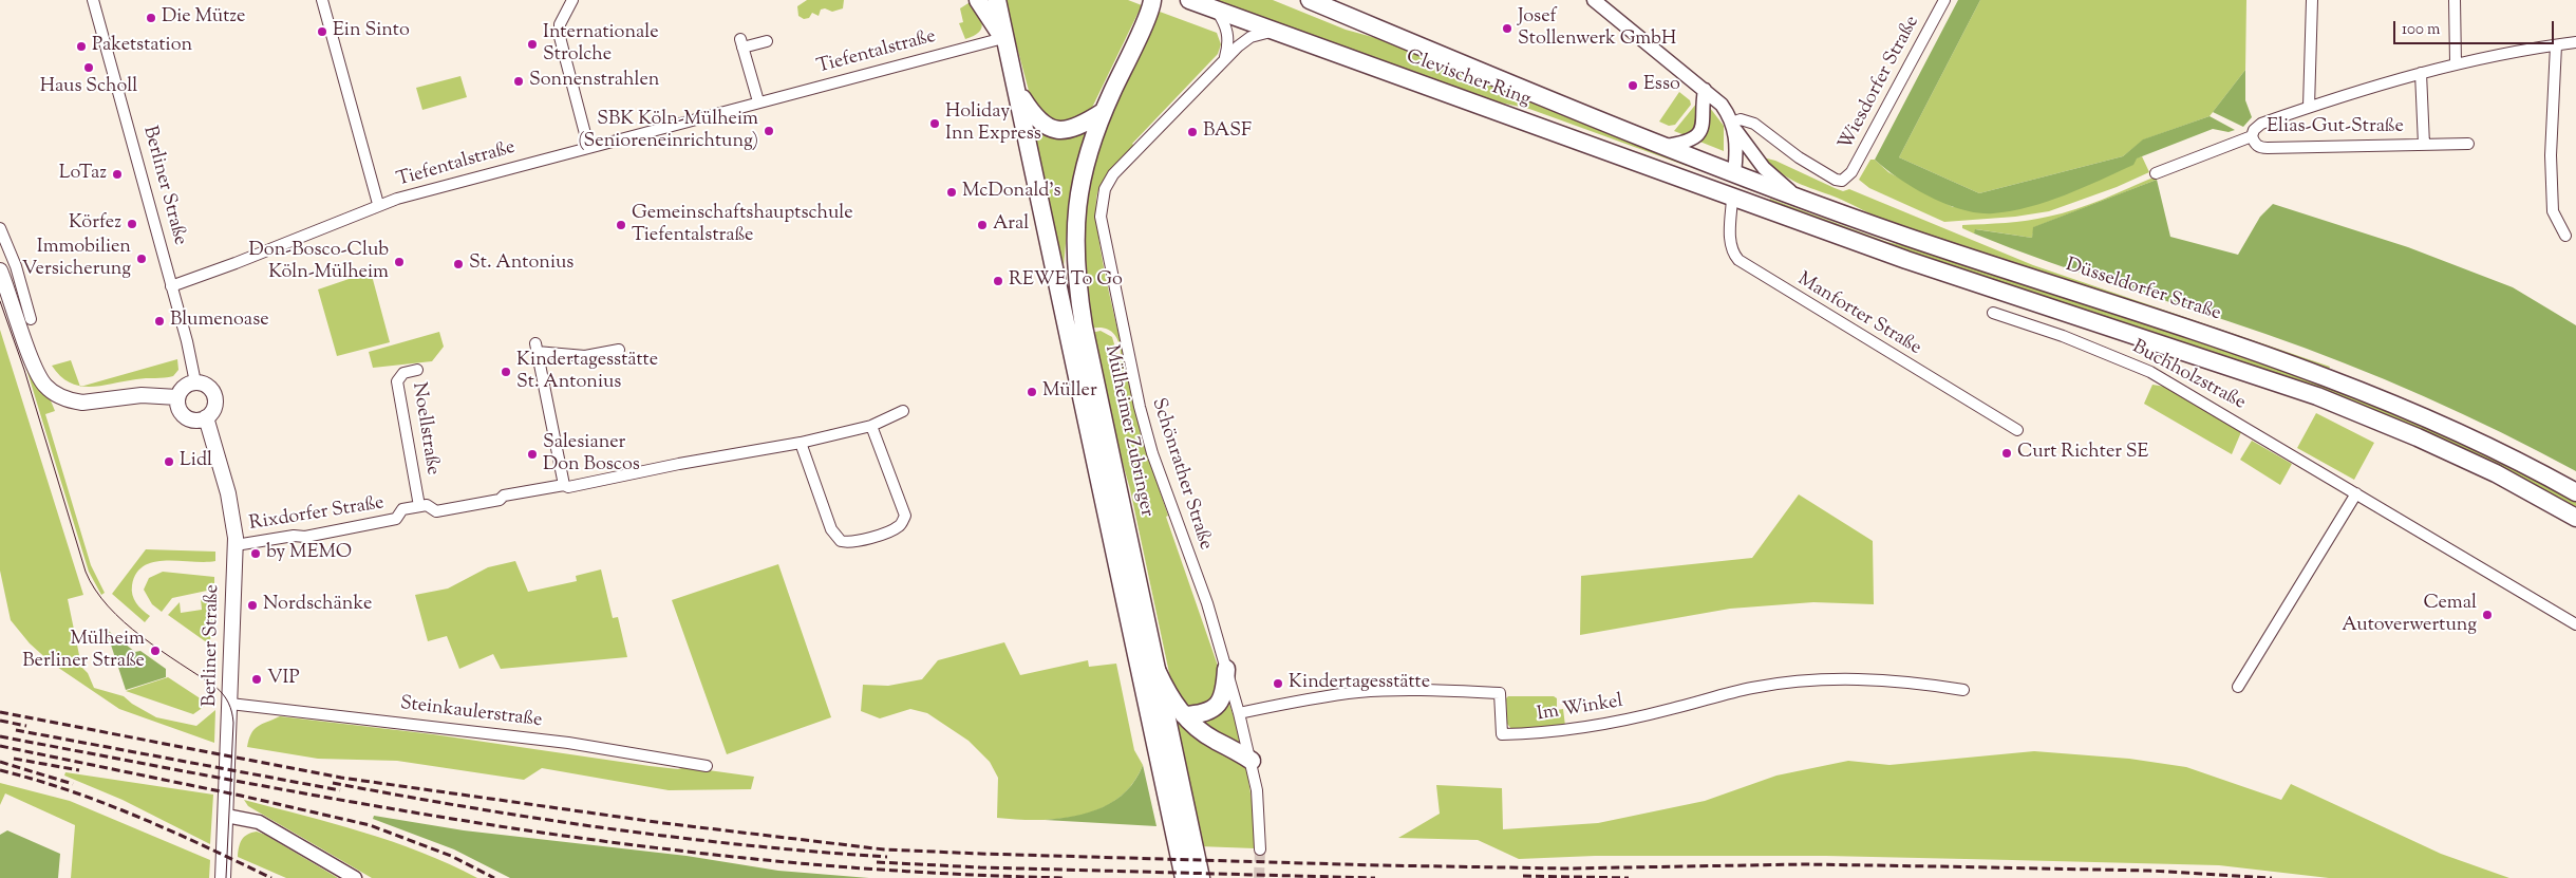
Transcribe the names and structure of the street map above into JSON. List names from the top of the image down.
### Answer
{
  "streets": {
    "main road": [
      "Clevischer Ring",
      "Berliner Straße",
      "Düsseldorfer Straße",
      "Mülheimer Zubringer"
    ],
    "street": [
      "Tiefentalstraße",
      "Wiesdorfer Straße",
      "Elias-Gut-Straße",
      "Manforter Straße",
      "Buchholzstraße",
      "Noellstraße",
      "Schönrather Straße",
      "Rixdorfer Straße",
      "Im Winkel",
      "Steinkaulerstraße"
    ]
  },
  "crossings": [
    ["Tiefentalstraße", "Berliner Straße"],
    ["Tiefentalstraße", "Mülheimer Zubringer"],
    ["Clevischer Ring", "Düsseldorfer Straße"],
    ["Clevischer Ring", "Manforter Straße"],
    ["Clevischer Ring", "Schönrather Straße"],
    ["Berliner Straße", "Rixdorfer Straße"],
    ["Berliner Straße", "Steinkaulerstraße"],
    ["Noellstraße", "Rixdorfer Straße"],
    ["Schönrather Straße", "Im Winkel"]
  ],
  "places": [
    "Die Mütze",
    "Josef Stollenwerk GmbH",
    "Ein Sinto",
    "Internationale Strolche",
    "Paketstation",
    "Haus Scholl",
    "Sonnenstrahlen",
    "Esso",
    "Holiday Inn Express",
    "SBK Köln-Mülheim (Senioreneinrichtung)",
    "BASF",
    "LoTaz",
    "McDonald's",
    "Körfez",
    "Gemeinschaftshauptschule Tiefentalstraße",
    "Aral",
    "Immobilien Versicherung",
    "Don-Bosco-Club Köln-Mülheim",
    "St. Antonius",
    "REWE To Go",
    "Blumenoase",
    "Kindertagesstätte St. Antonius",
    "Müller",
    "Curt Richter SE",
    "Salesianer Don Boscos",
    "Lidl",
    "by MEMO",
    "Nordschänke",
    "Cemal Autoverwertung",
    "Mülheim Berliner Straße",
    "VIP",
    "Kindertagesstätte"
  ],
  "scale_bar": "100 m"
}
